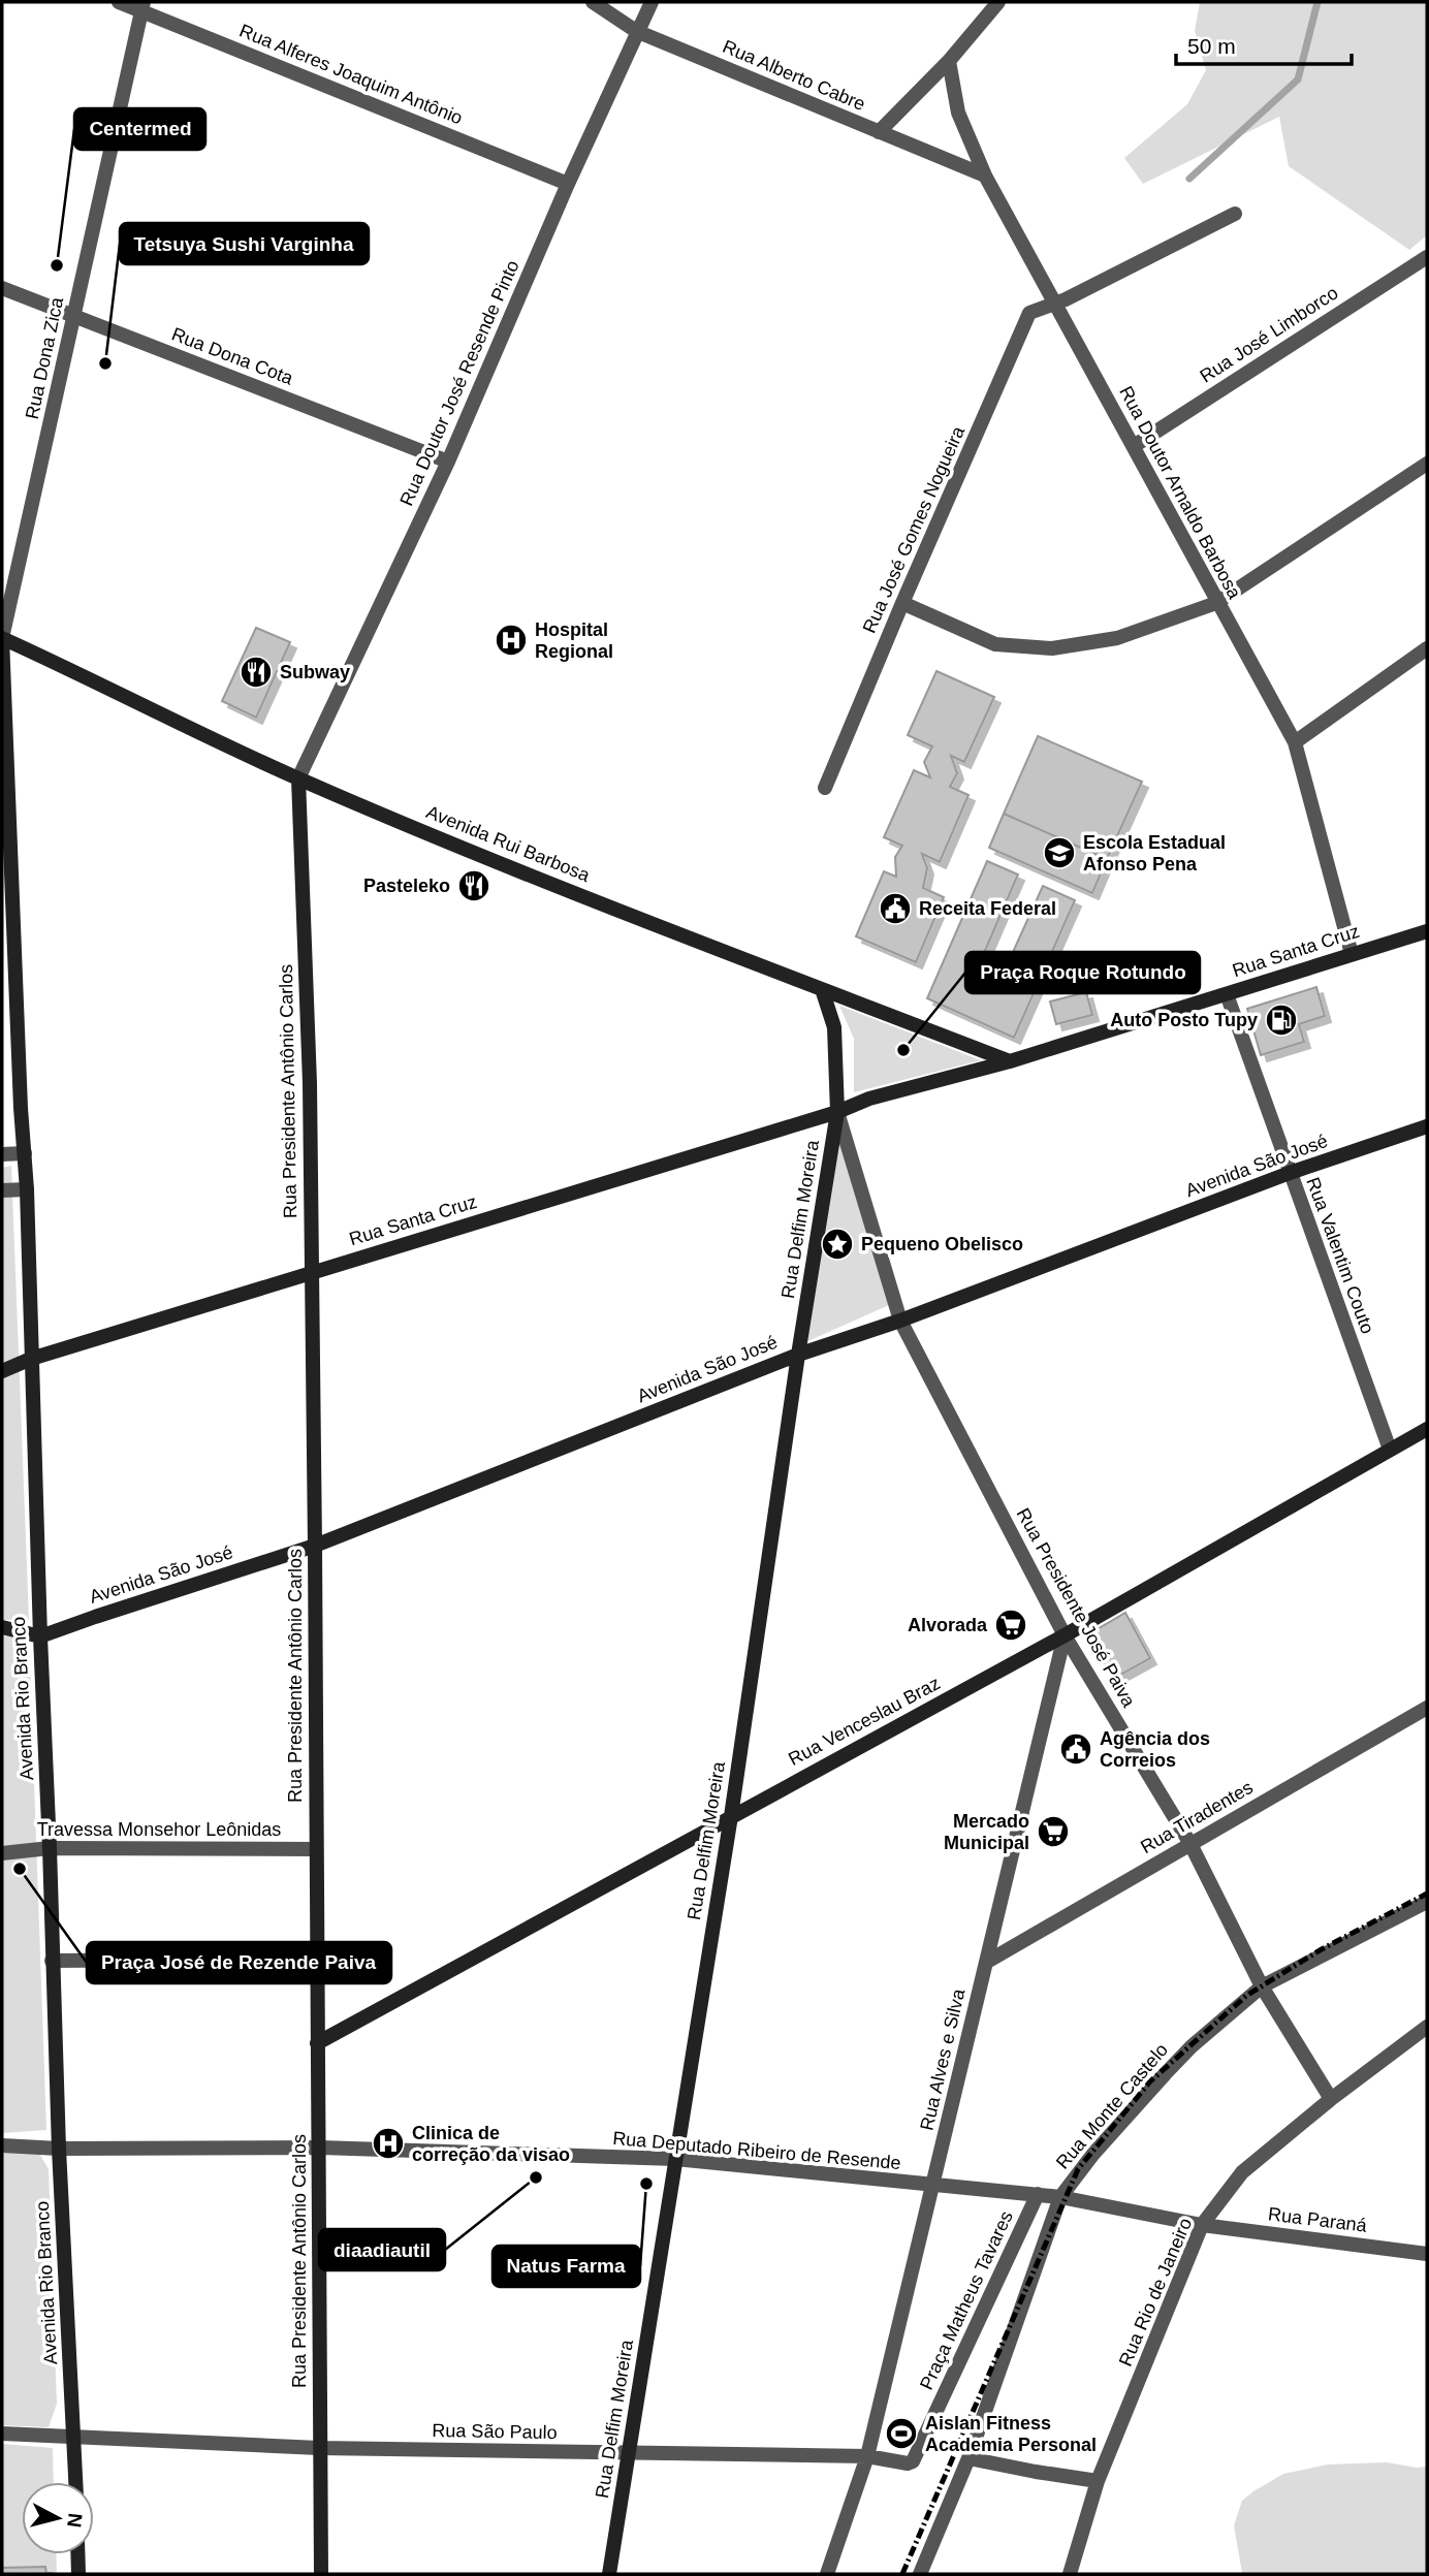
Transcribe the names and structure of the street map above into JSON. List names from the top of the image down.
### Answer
{
  "streets": {
    "main road": [
      "Avenida Rui Barbosa",
      "Rua Santa Cruz",
      "Rua Presidente Antônio Carlos",
      "Avenida São José",
      "Rua Delfim Moreira",
      "Avenida Rio Branco",
      "Rua Venceslau Braz"
    ],
    "street": [
      "Rua Alferes Joaquim Antônio",
      "Rua Alberto Cabre",
      "Rua José Limborco",
      "Rua Dona Cota",
      "Rua Dona Zica",
      "Rua Doutor José Resende Pinto",
      "Rua Doutor Arnaldo Barbosa",
      "Rua José Gomes Nogueira",
      "Rua Valentim Couto",
      "Rua Presidente José Paiva",
      "Rua Tiradentes",
      "Travessa Monsehor Leônidas",
      "Rua Alves e Silva",
      "Rua Monte Castelo",
      "Rua Deputado Ribeiro de Resende",
      "Rua Paraná",
      "Rua Rio de Janeiro",
      "Praça Matheus Tavares",
      "Rua São Paulo"
    ]
  },
  "crossings": [
    ["Rua Alferes Joaquim Antônio", "Rua Dona Zica"],
    ["Rua Alferes Joaquim Antônio", "Rua Doutor José Resende Pinto"],
    ["Rua Alberto Cabre", "Rua Doutor José Resende Pinto"],
    ["Rua Alberto Cabre", "Rua Doutor Arnaldo Barbosa"],
    ["Rua José Limborco", "Rua Doutor Arnaldo Barbosa"],
    ["Rua Dona Cota", "Rua Dona Zica"],
    ["Rua Dona Cota", "Rua Doutor José Resende Pinto"],
    ["Rua Dona Zica", "Avenida Rui Barbosa"],
    ["Rua Dona Zica", "Avenida Rio Branco"],
    ["Rua Doutor José Resende Pinto", "Avenida Rui Barbosa"],
    ["Rua Doutor José Resende Pinto", "Rua Presidente Antônio Carlos"],
    ["Rua Doutor Arnaldo Barbosa", "Rua José Gomes Nogueira"],
    ["Rua Doutor Arnaldo Barbosa", "Rua Santa Cruz"],
    ["Avenida Rui Barbosa", "Rua Santa Cruz"],
    ["Avenida Rui Barbosa", "Rua Presidente Antônio Carlos"],
    ["Avenida Rui Barbosa", "Rua Delfim Moreira"],
    ["Avenida Rui Barbosa", "Avenida Rio Branco"],
    ["Rua Santa Cruz", "Rua Presidente Antônio Carlos"],
    ["Rua Santa Cruz", "Rua Delfim Moreira"],
    ["Rua Santa Cruz", "Rua Valentim Couto"],
    ["Rua Santa Cruz", "Rua Presidente José Paiva"],
    ["Rua Santa Cruz", "Avenida Rio Branco"],
    ["Rua Presidente Antônio Carlos", "Avenida São José"],
    ["Rua Presidente Antônio Carlos", "Rua Venceslau Braz"],
    ["Rua Presidente Antônio Carlos", "Travessa Monsehor Leônidas"],
    ["Rua Presidente Antônio Carlos", "Rua Deputado Ribeiro de Resende"],
    ["Rua Presidente Antônio Carlos", "Rua São Paulo"],
    ["Avenida São José", "Rua Delfim Moreira"],
    ["Avenida São José", "Rua Valentim Couto"],
    ["Avenida São José", "Rua Presidente José Paiva"],
    ["Avenida São José", "Avenida Rio Branco"],
    ["Rua Delfim Moreira", "Rua Presidente José Paiva"],
    ["Rua Delfim Moreira", "Rua Venceslau Braz"],
    ["Rua Delfim Moreira", "Rua Deputado Ribeiro de Resende"],
    ["Rua Delfim Moreira", "Rua São Paulo"],
    ["Rua Valentim Couto", "Rua Venceslau Braz"],
    ["Rua Presidente José Paiva", "Rua Venceslau Braz"],
    ["Rua Presidente José Paiva", "Rua Tiradentes"],
    ["Rua Presidente José Paiva", "Rua Alves e Silva"],
    ["Rua Presidente José Paiva", "Rua Monte Castelo"],
    ["Rua Presidente José Paiva", "Rua Rio de Janeiro"],
    ["Avenida Rio Branco", "Travessa Monsehor Leônidas"],
    ["Avenida Rio Branco", "Rua Deputado Ribeiro de Resende"],
    ["Avenida Rio Branco", "Rua São Paulo"],
    ["Rua Venceslau Braz", "Rua Alves e Silva"],
    ["Rua Tiradentes", "Rua Alves e Silva"],
    ["Rua Alves e Silva", "Rua Deputado Ribeiro de Resende"],
    ["Rua Alves e Silva", "Rua São Paulo"],
    ["Rua Monte Castelo", "Rua Deputado Ribeiro de Resende"],
    ["Rua Deputado Ribeiro de Resende", "Rua Paraná"],
    ["Rua Deputado Ribeiro de Resende", "Rua Rio de Janeiro"],
    ["Rua Deputado Ribeiro de Resende", "Praça Matheus Tavares"],
    ["Rua Paraná", "Rua Rio de Janeiro"],
    ["Praça Matheus Tavares", "Rua São Paulo"]
  ],
  "places": {
    "other": [
      "Centermed",
      "Tetsuya Sushi Varginha",
      "Praça Roque Rotundo",
      "Praça José de Rezende Paiva",
      "diaadiautil",
      "Natus Farma"
    ],
    "hospital": ["Hospital Regional", "Clinica de correção da visao"],
    "restaurant": ["Subway", "Pasteleko"],
    "school or university": ["Escola Estadual Afonso Pena"],
    "public building": ["Receita Federal", "Agência dos Correios"],
    "fuel station": ["Auto Posto Tupy"],
    "place": ["Pequeno Obelisco"],
    "supermarket": ["Alvorada", "Mercado Municipal"],
    "sports": ["Aislan Fitness Academia Personal"]
  },
  "scale_bar": "50 m",
  "north": "right"
}
